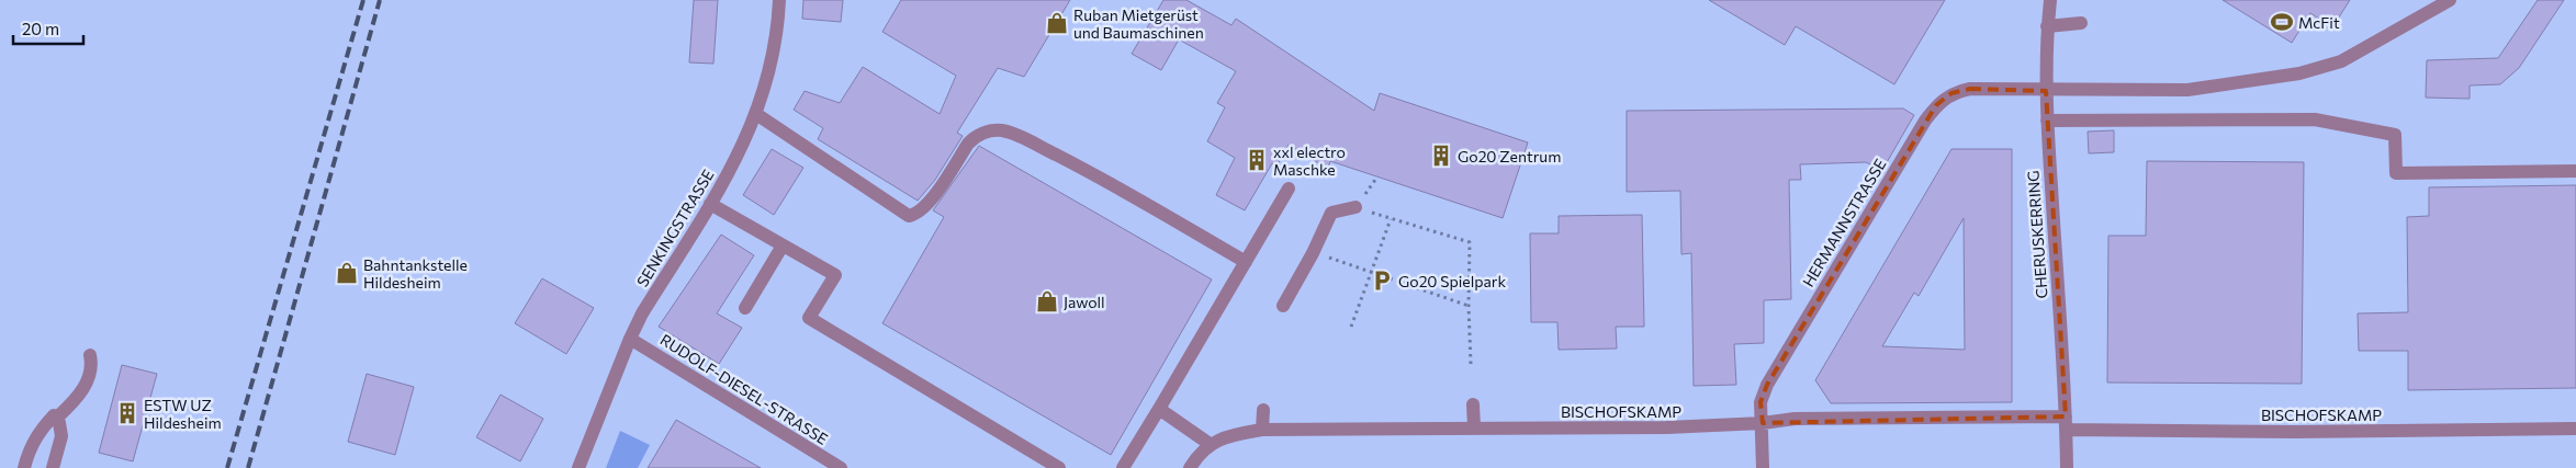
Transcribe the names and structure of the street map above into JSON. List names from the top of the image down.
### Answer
{
  "streets": {
    "street": [
      "HERMANNSTRASSE",
      "SENKINGSTRASSE",
      "CHERUSKERRING",
      "RUDOLF-DIESEL-STRASSE",
      "BISCHOFSKAMP"
    ]
  },
  "crossings": [
    ["HERMANNSTRASSE", "CHERUSKERRING"],
    ["HERMANNSTRASSE", "BISCHOFSKAMP"],
    ["SENKINGSTRASSE", "RUDOLF-DIESEL-STRASSE"],
    ["CHERUSKERRING", "BISCHOFSKAMP"]
  ],
  "places": {
    "sports": ["McFit"],
    "shop": ["Ruban Mietgerüst und Baumaschinen", "Bahntankstelle Hildesheim", "Jawoll"],
    "building": ["Go20 Zentrum", "xxl electro Maschke", "ESTW UZ Hildesheim"],
    "parking": ["Go20 Spielpark"]
  },
  "scale_bar": "20 m"
}
